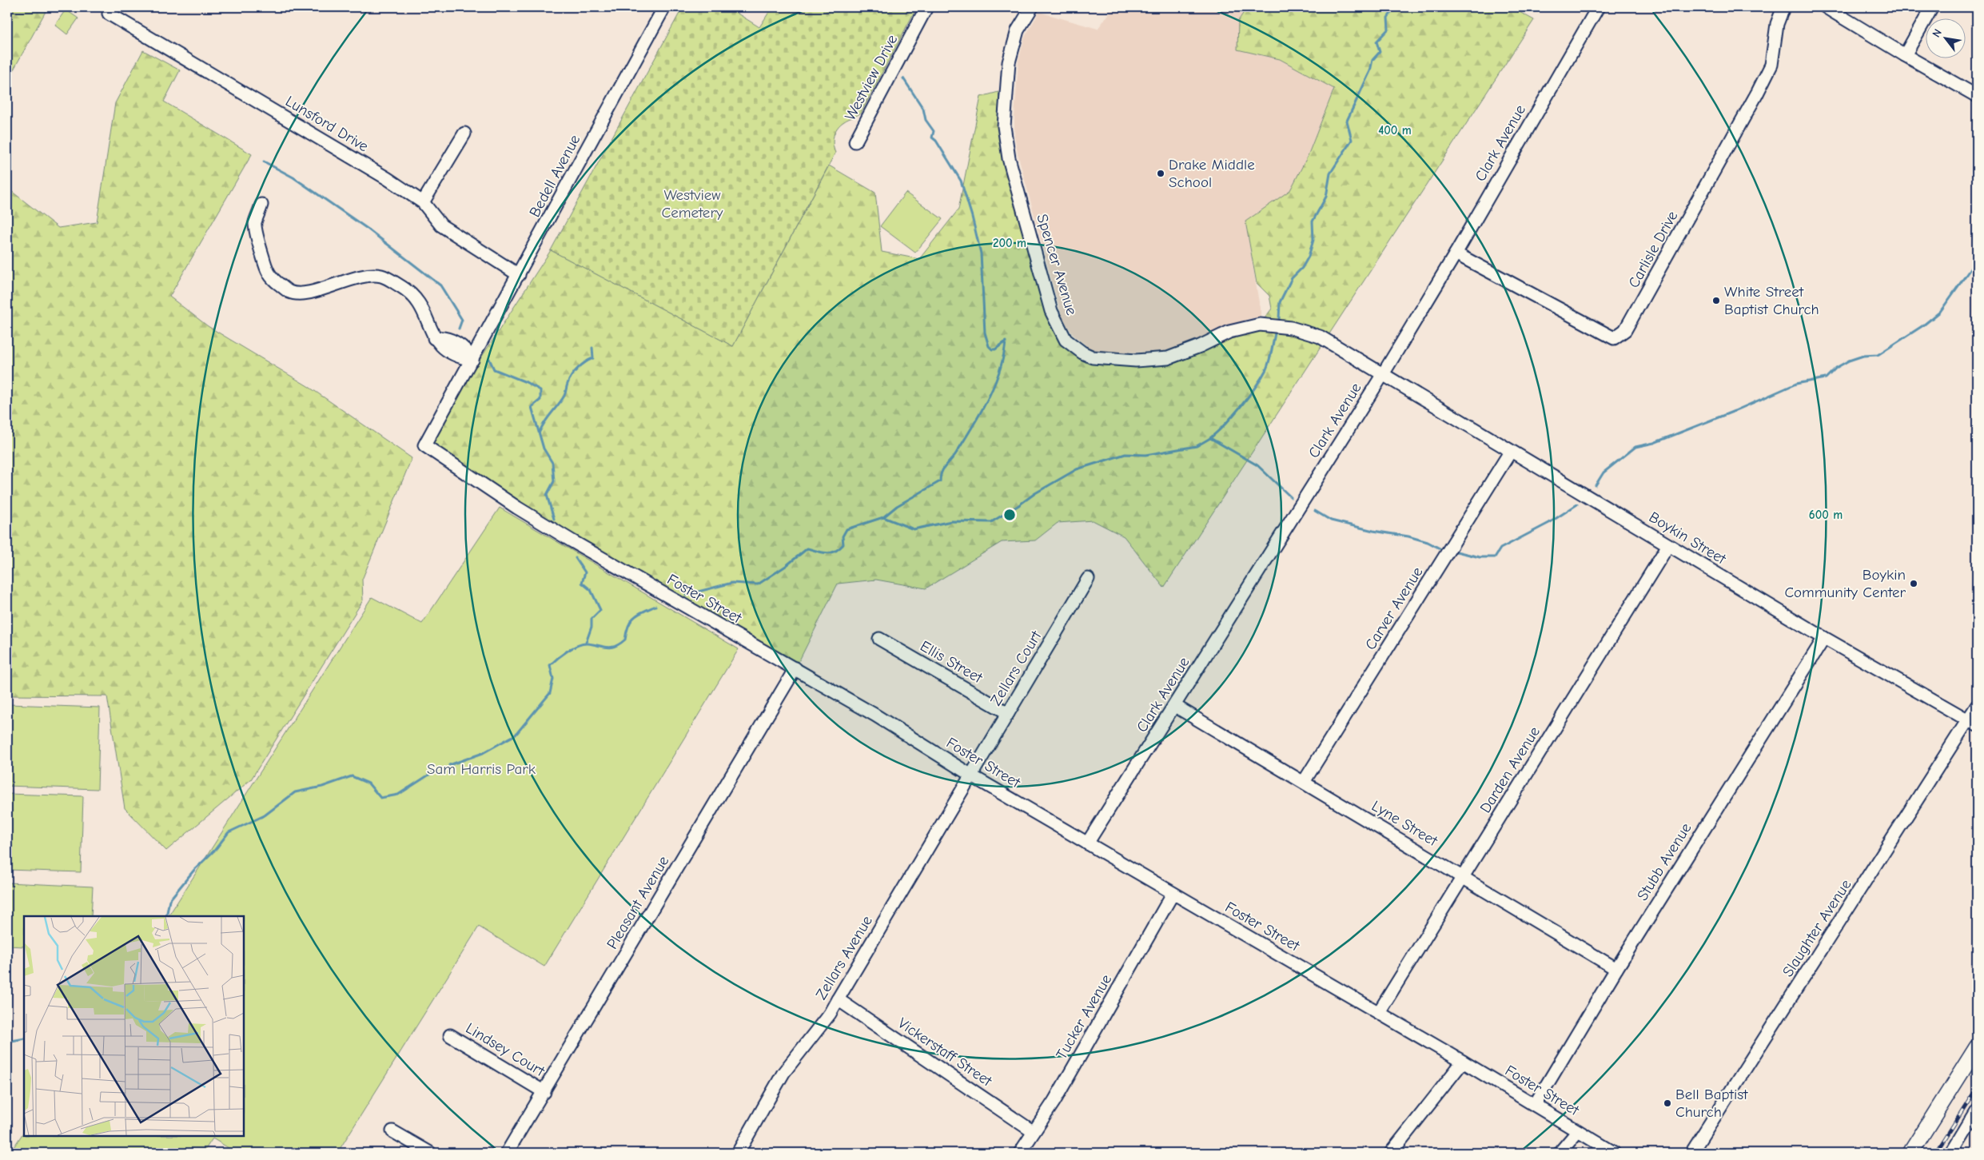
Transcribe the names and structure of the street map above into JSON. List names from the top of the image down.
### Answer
{
  "streets": {
    "street": [
      "Westview Drive",
      "Lunsford Drive",
      "Clark Avenue",
      "Bedell Avenue",
      "Carlisle Drive",
      "Spencer Avenue",
      "Boykin Street",
      "Foster Street",
      "Carver Avenue",
      "Ellis Street",
      "Zellars Court",
      "Darden Avenue",
      "Lyne Street",
      "Stubb Avenue",
      "Pleasant Avenue",
      "Slaughter Avenue",
      "Zellars Avenue",
      "Tucker Avenue",
      "Lindsey Court",
      "Vickerstaff Street"
    ]
  },
  "crossings": [
    ["Lunsford Drive", "Bedell Avenue"],
    ["Clark Avenue", "Carlisle Drive"],
    ["Clark Avenue", "Spencer Avenue"],
    ["Clark Avenue", "Boykin Street"],
    ["Clark Avenue", "Foster Street"],
    ["Clark Avenue", "Lyne Street"],
    ["Bedell Avenue", "Foster Street"],
    ["Spencer Avenue", "Boykin Street"],
    ["Boykin Street", "Carver Avenue"],
    ["Boykin Street", "Darden Avenue"],
    ["Boykin Street", "Stubb Avenue"],
    ["Boykin Street", "Slaughter Avenue"],
    ["Foster Street", "Zellars Court"],
    ["Foster Street", "Darden Avenue"],
    ["Foster Street", "Stubb Avenue"],
    ["Foster Street", "Pleasant Avenue"],
    ["Foster Street", "Zellars Avenue"],
    ["Foster Street", "Tucker Avenue"],
    ["Carver Avenue", "Lyne Street"],
    ["Ellis Street", "Zellars Court"],
    ["Zellars Court", "Zellars Avenue"],
    ["Darden Avenue", "Lyne Street"],
    ["Lyne Street", "Stubb Avenue"],
    ["Pleasant Avenue", "Lindsey Court"],
    ["Zellars Avenue", "Vickerstaff Street"],
    ["Tucker Avenue", "Vickerstaff Street"]
  ],
  "parks": ["Westview Cemetery", "Sam Harris Park"],
  "places": [
    "Drake Middle School",
    "White Street Baptist Church",
    "Boykin Community Center",
    "Bell Baptist Church"
  ],
  "north": "top left",
  "rings": ["400 m", "200 m", "600 m"]
}
